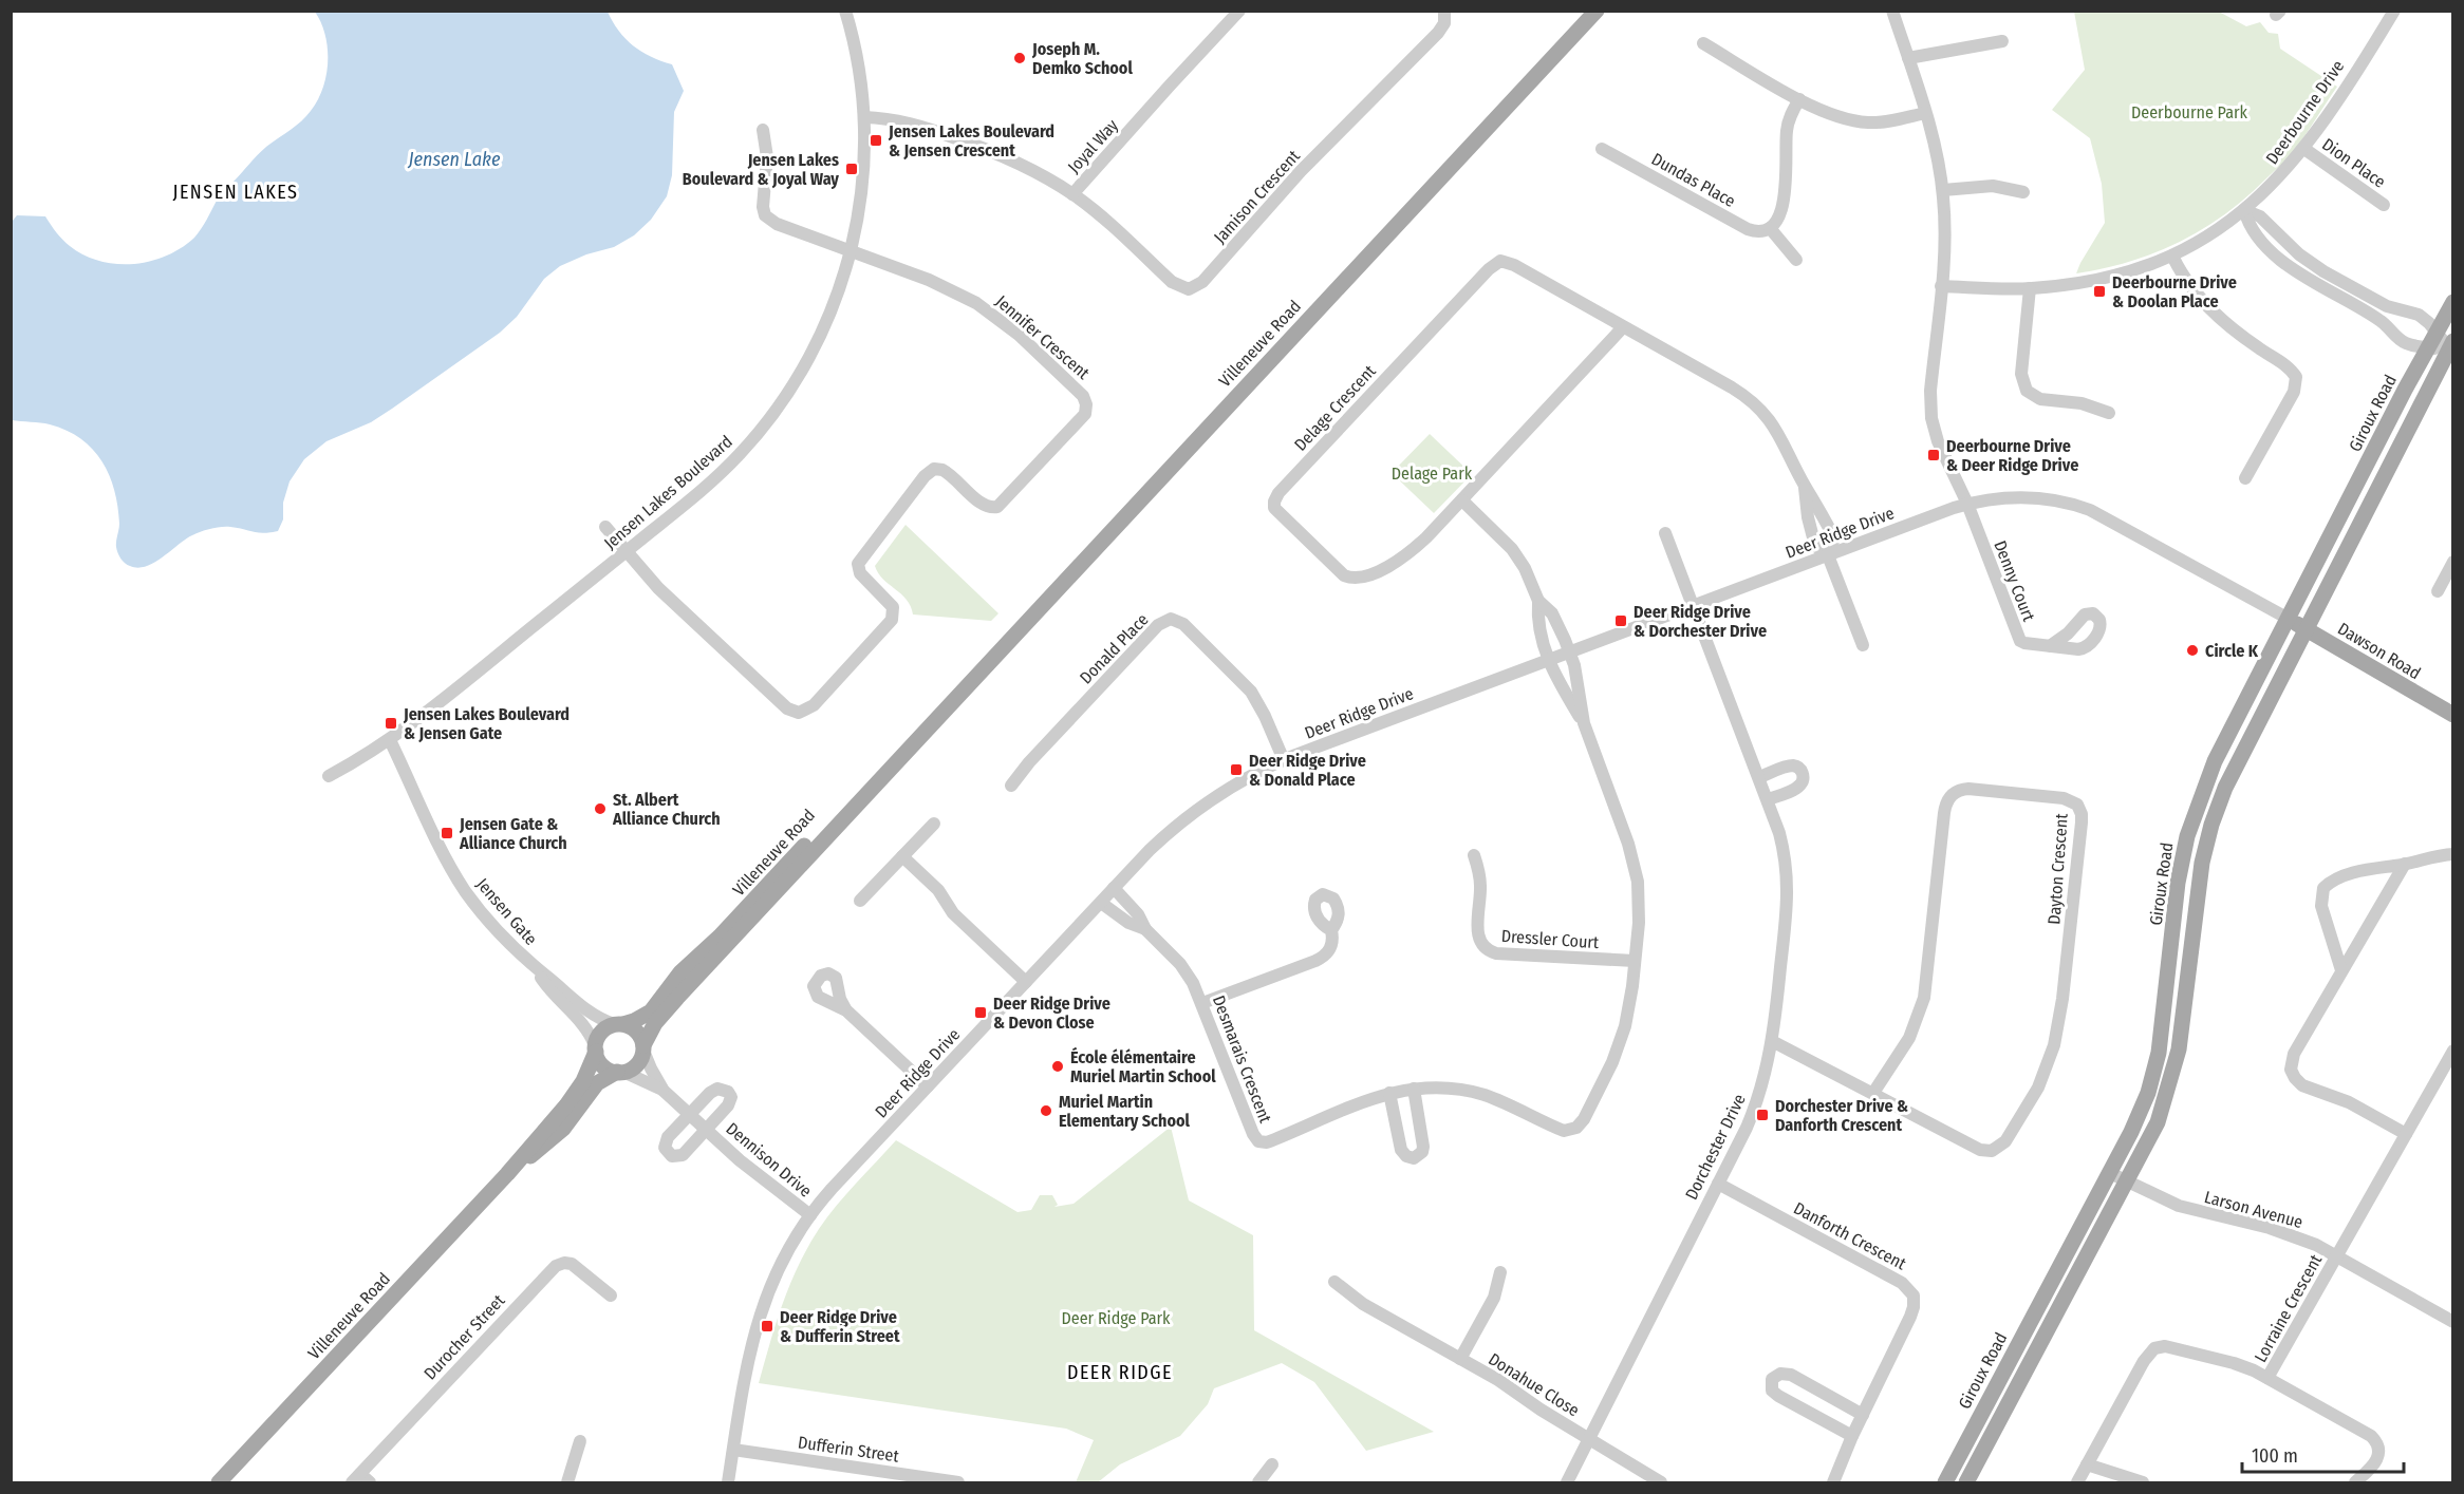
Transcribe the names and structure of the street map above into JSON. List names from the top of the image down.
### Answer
{
  "streets": {
    "main road": ["Villeneuve Road", "Giroux Road", "Dawson Road"],
    "street": [
      "Deerbourne Drive",
      "Joyal Way",
      "Dion Place",
      "Dundas Place",
      "Jamison Crescent",
      "Jennifer Crescent",
      "Delage Crescent",
      "Jensen Lakes Boulevard",
      "Deer Ridge Drive",
      "Denny Court",
      "Donald Place",
      "Dayton Crescent",
      "Jensen Gate",
      "Dressler Court",
      "Desmarais Crescent",
      "Dorchester Drive",
      "Dennison Drive",
      "Larson Avenue",
      "Danforth Crescent",
      "Lorraine Crescent",
      "Durocher Street",
      "Donahue Close",
      "Dufferin Street"
    ]
  },
  "crossings": [
    ["Deerbourne Drive", "Dion Place"],
    ["Joyal Way", "Jamison Crescent"],
    ["Joyal Way", "Jensen Lakes Boulevard"],
    ["Jennifer Crescent", "Jensen Lakes Boulevard"],
    ["Villeneuve Road", "Jensen Gate"],
    ["Villeneuve Road", "Dennison Drive"],
    ["Delage Crescent", "Deer Ridge Drive"],
    ["Giroux Road", "Deer Ridge Drive"],
    ["Giroux Road", "Dawson Road"],
    ["Giroux Road", "Larson Avenue"],
    ["Jensen Lakes Boulevard", "Jensen Gate"],
    ["Deer Ridge Drive", "Denny Court"],
    ["Deer Ridge Drive", "Donald Place"],
    ["Deer Ridge Drive", "Dawson Road"],
    ["Deer Ridge Drive", "Desmarais Crescent"],
    ["Deer Ridge Drive", "Dorchester Drive"],
    ["Deer Ridge Drive", "Dennison Drive"],
    ["Deer Ridge Drive", "Dufferin Street"],
    ["Dayton Crescent", "Dorchester Drive"],
    ["Jensen Gate", "Dennison Drive"],
    ["Dressler Court", "Desmarais Crescent"],
    ["Dorchester Drive", "Danforth Crescent"],
    ["Dorchester Drive", "Donahue Close"],
    ["Larson Avenue", "Lorraine Crescent"]
  ],
  "districts": ["JENSEN LAKES", "DEER RIDGE"],
  "water": ["Jensen Lake"],
  "parks": ["Deerbourne Park", "Delage Park", "Deer Ridge Park"],
  "places": {
    "other": [
      "Joseph M. Demko School",
      "Circle K",
      "St. Albert Alliance Church",
      "École élémentaire Muriel Martin School",
      "Muriel Martin Elementary School"
    ],
    "transit": [
      "Jensen Lakes Boulevard & Jensen Crescent",
      "Jensen Lakes Boulevard & Joyal Way",
      "Deerbourne Drive & Doolan Place",
      "Deerbourne Drive & Deer Ridge Drive",
      "Deer Ridge Drive & Dorchester Drive",
      "Jensen Lakes Boulevard & Jensen Gate",
      "Deer Ridge Drive & Donald Place",
      "Jensen Gate & Alliance Church",
      "Deer Ridge Drive & Devon Close",
      "Dorchester Drive & Danforth Crescent",
      "Deer Ridge Drive & Dufferin Street"
    ]
  },
  "scale_bar": "100 m"
}
